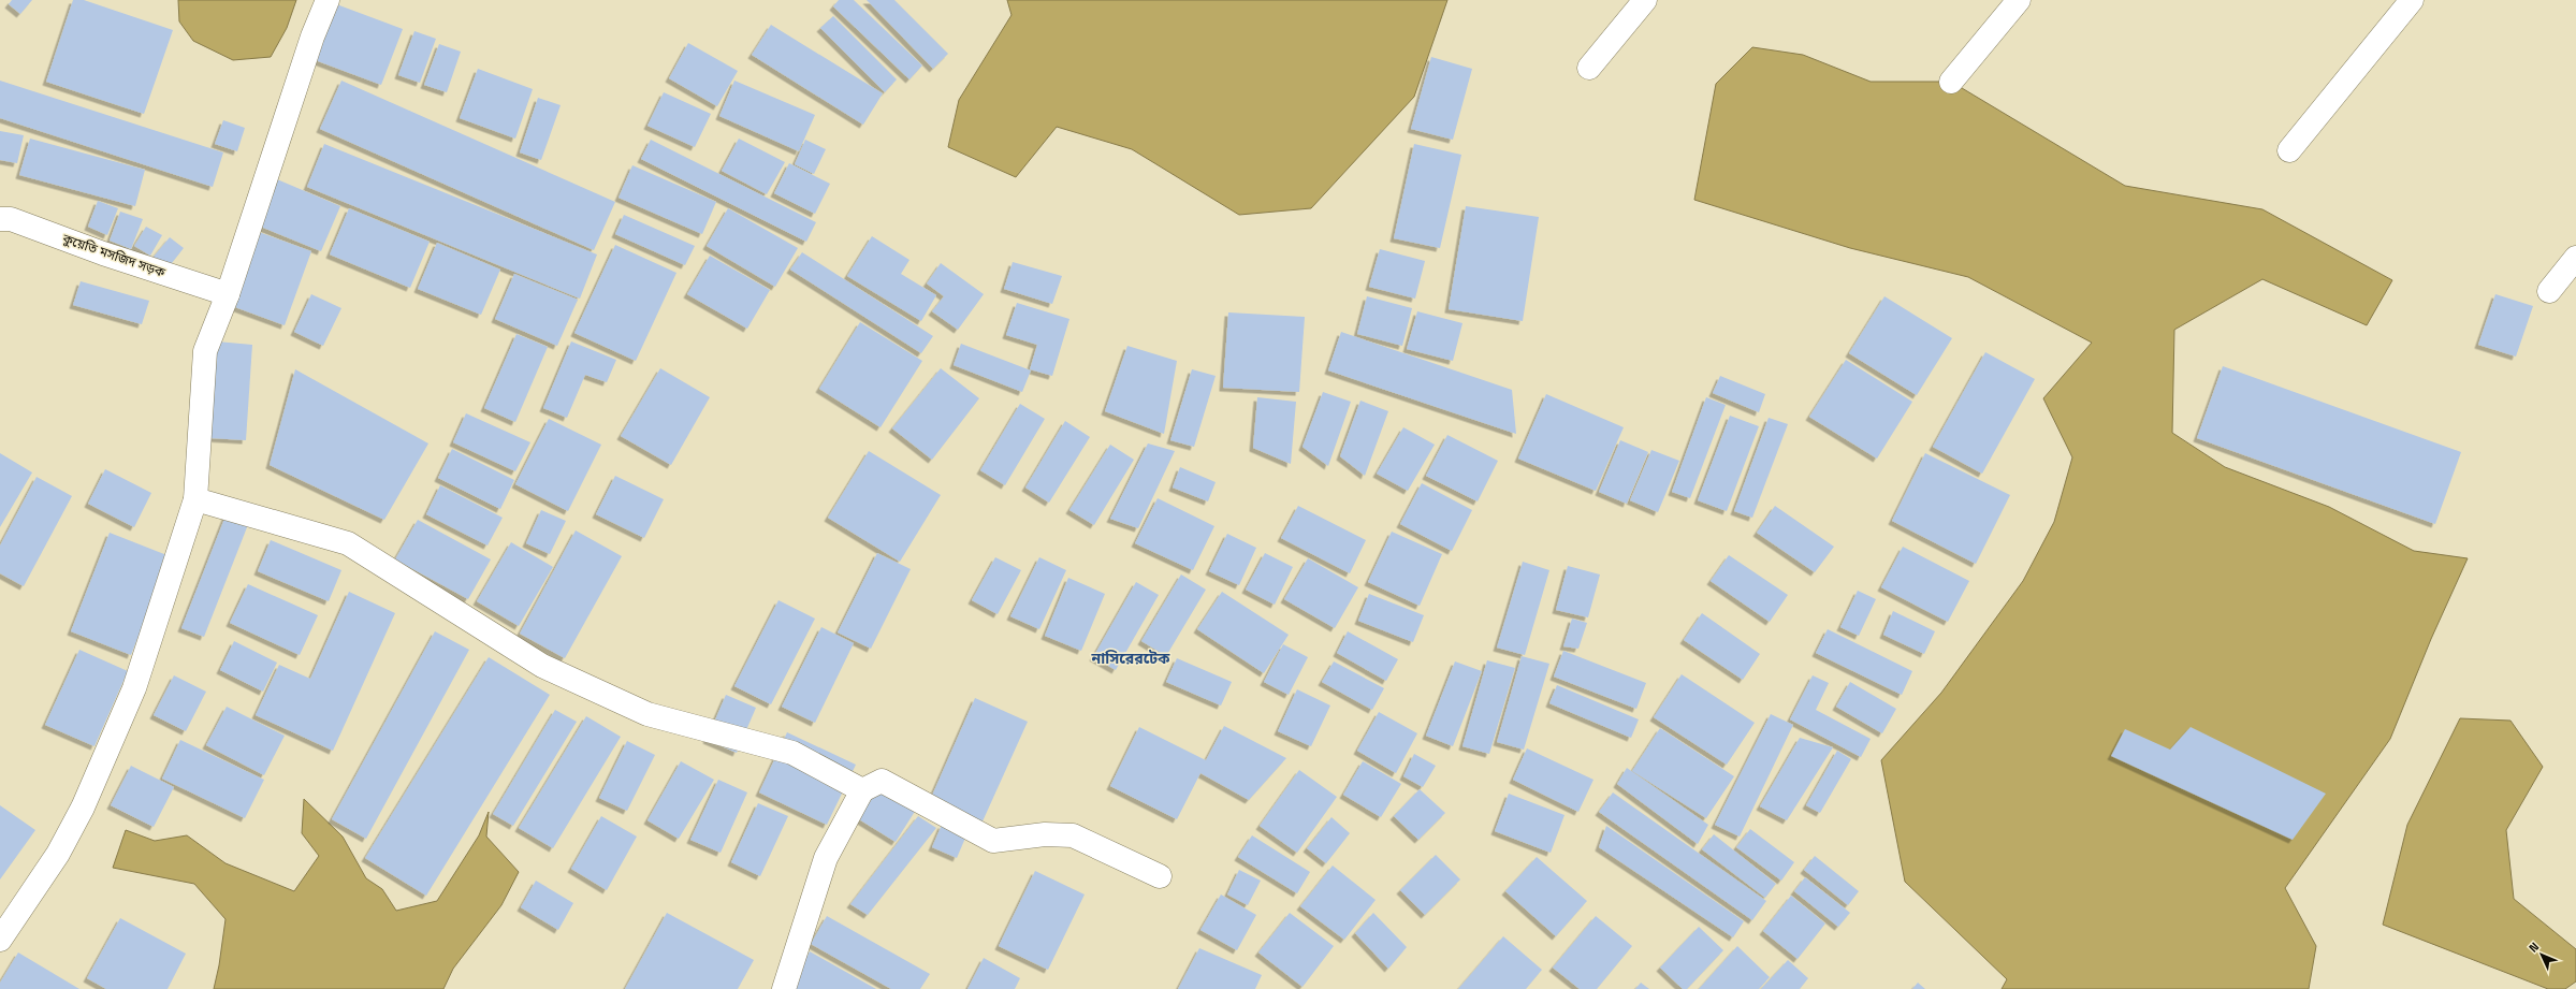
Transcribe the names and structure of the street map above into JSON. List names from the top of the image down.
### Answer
{
  "streets": {
    "street": ["কুয়েতি মসজিদ সড়ক"]
  },
  "districts": ["নাসিরেরটেক"],
  "north": "top left"
}
